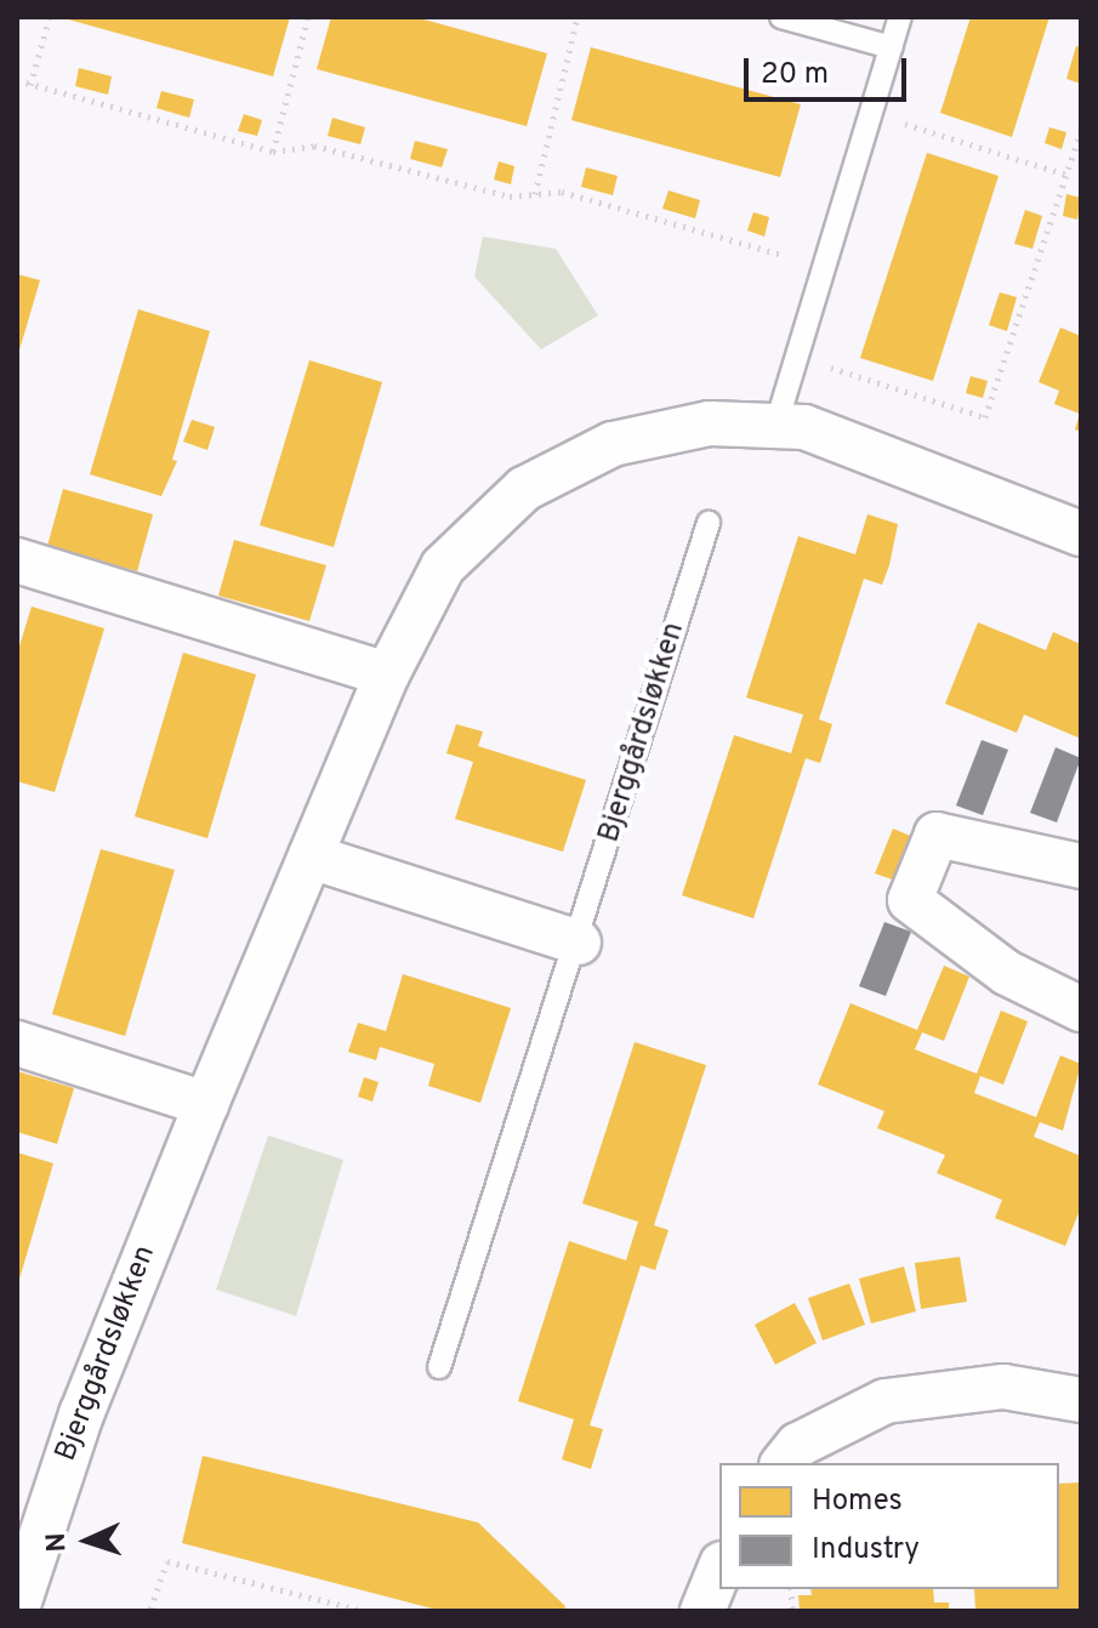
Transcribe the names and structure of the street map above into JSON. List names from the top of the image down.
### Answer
{
  "streets": {
    "street": ["Bjerggårdsløkken"]
  },
  "legend": ["Homes", "Industry"],
  "scale_bar": "20 m",
  "north": "left"
}
